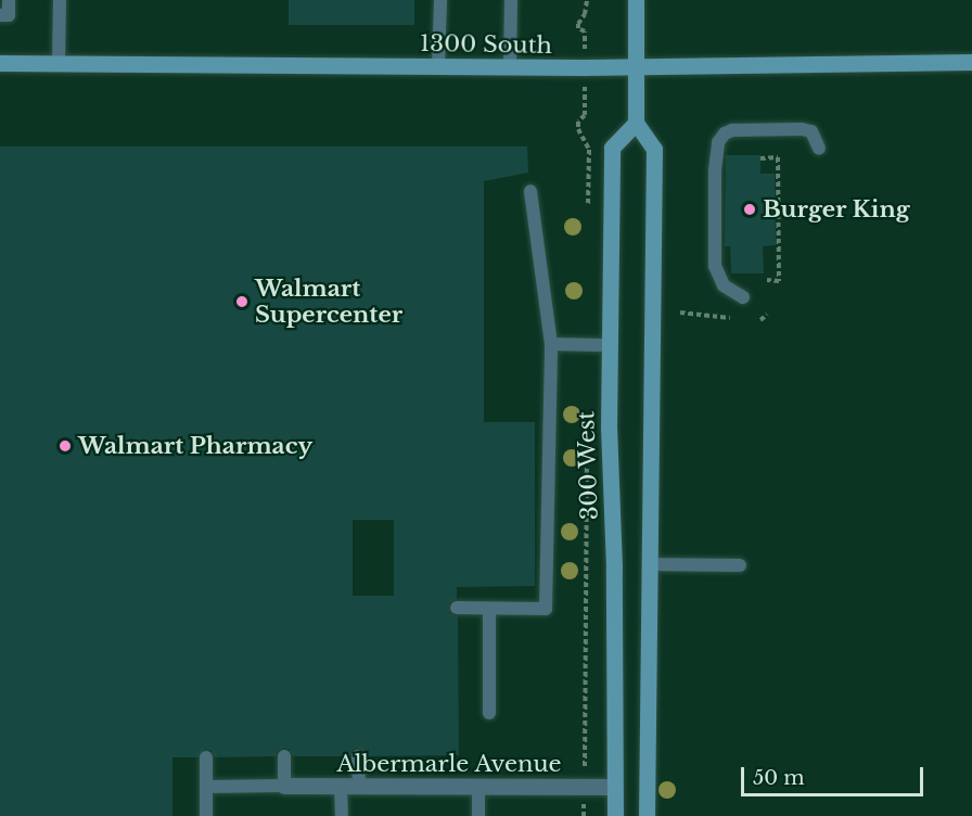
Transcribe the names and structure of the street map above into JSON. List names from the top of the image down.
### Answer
{
  "streets": {
    "main road": ["1300 South", "300 West"],
    "street": ["Albermarle Avenue"]
  },
  "crossings": [
    ["300 West", "Albermarle Avenue"]
  ],
  "places": ["Burger King", "Walmart Supercenter", "Walmart Pharmacy"],
  "scale_bar": "50 m"
}
